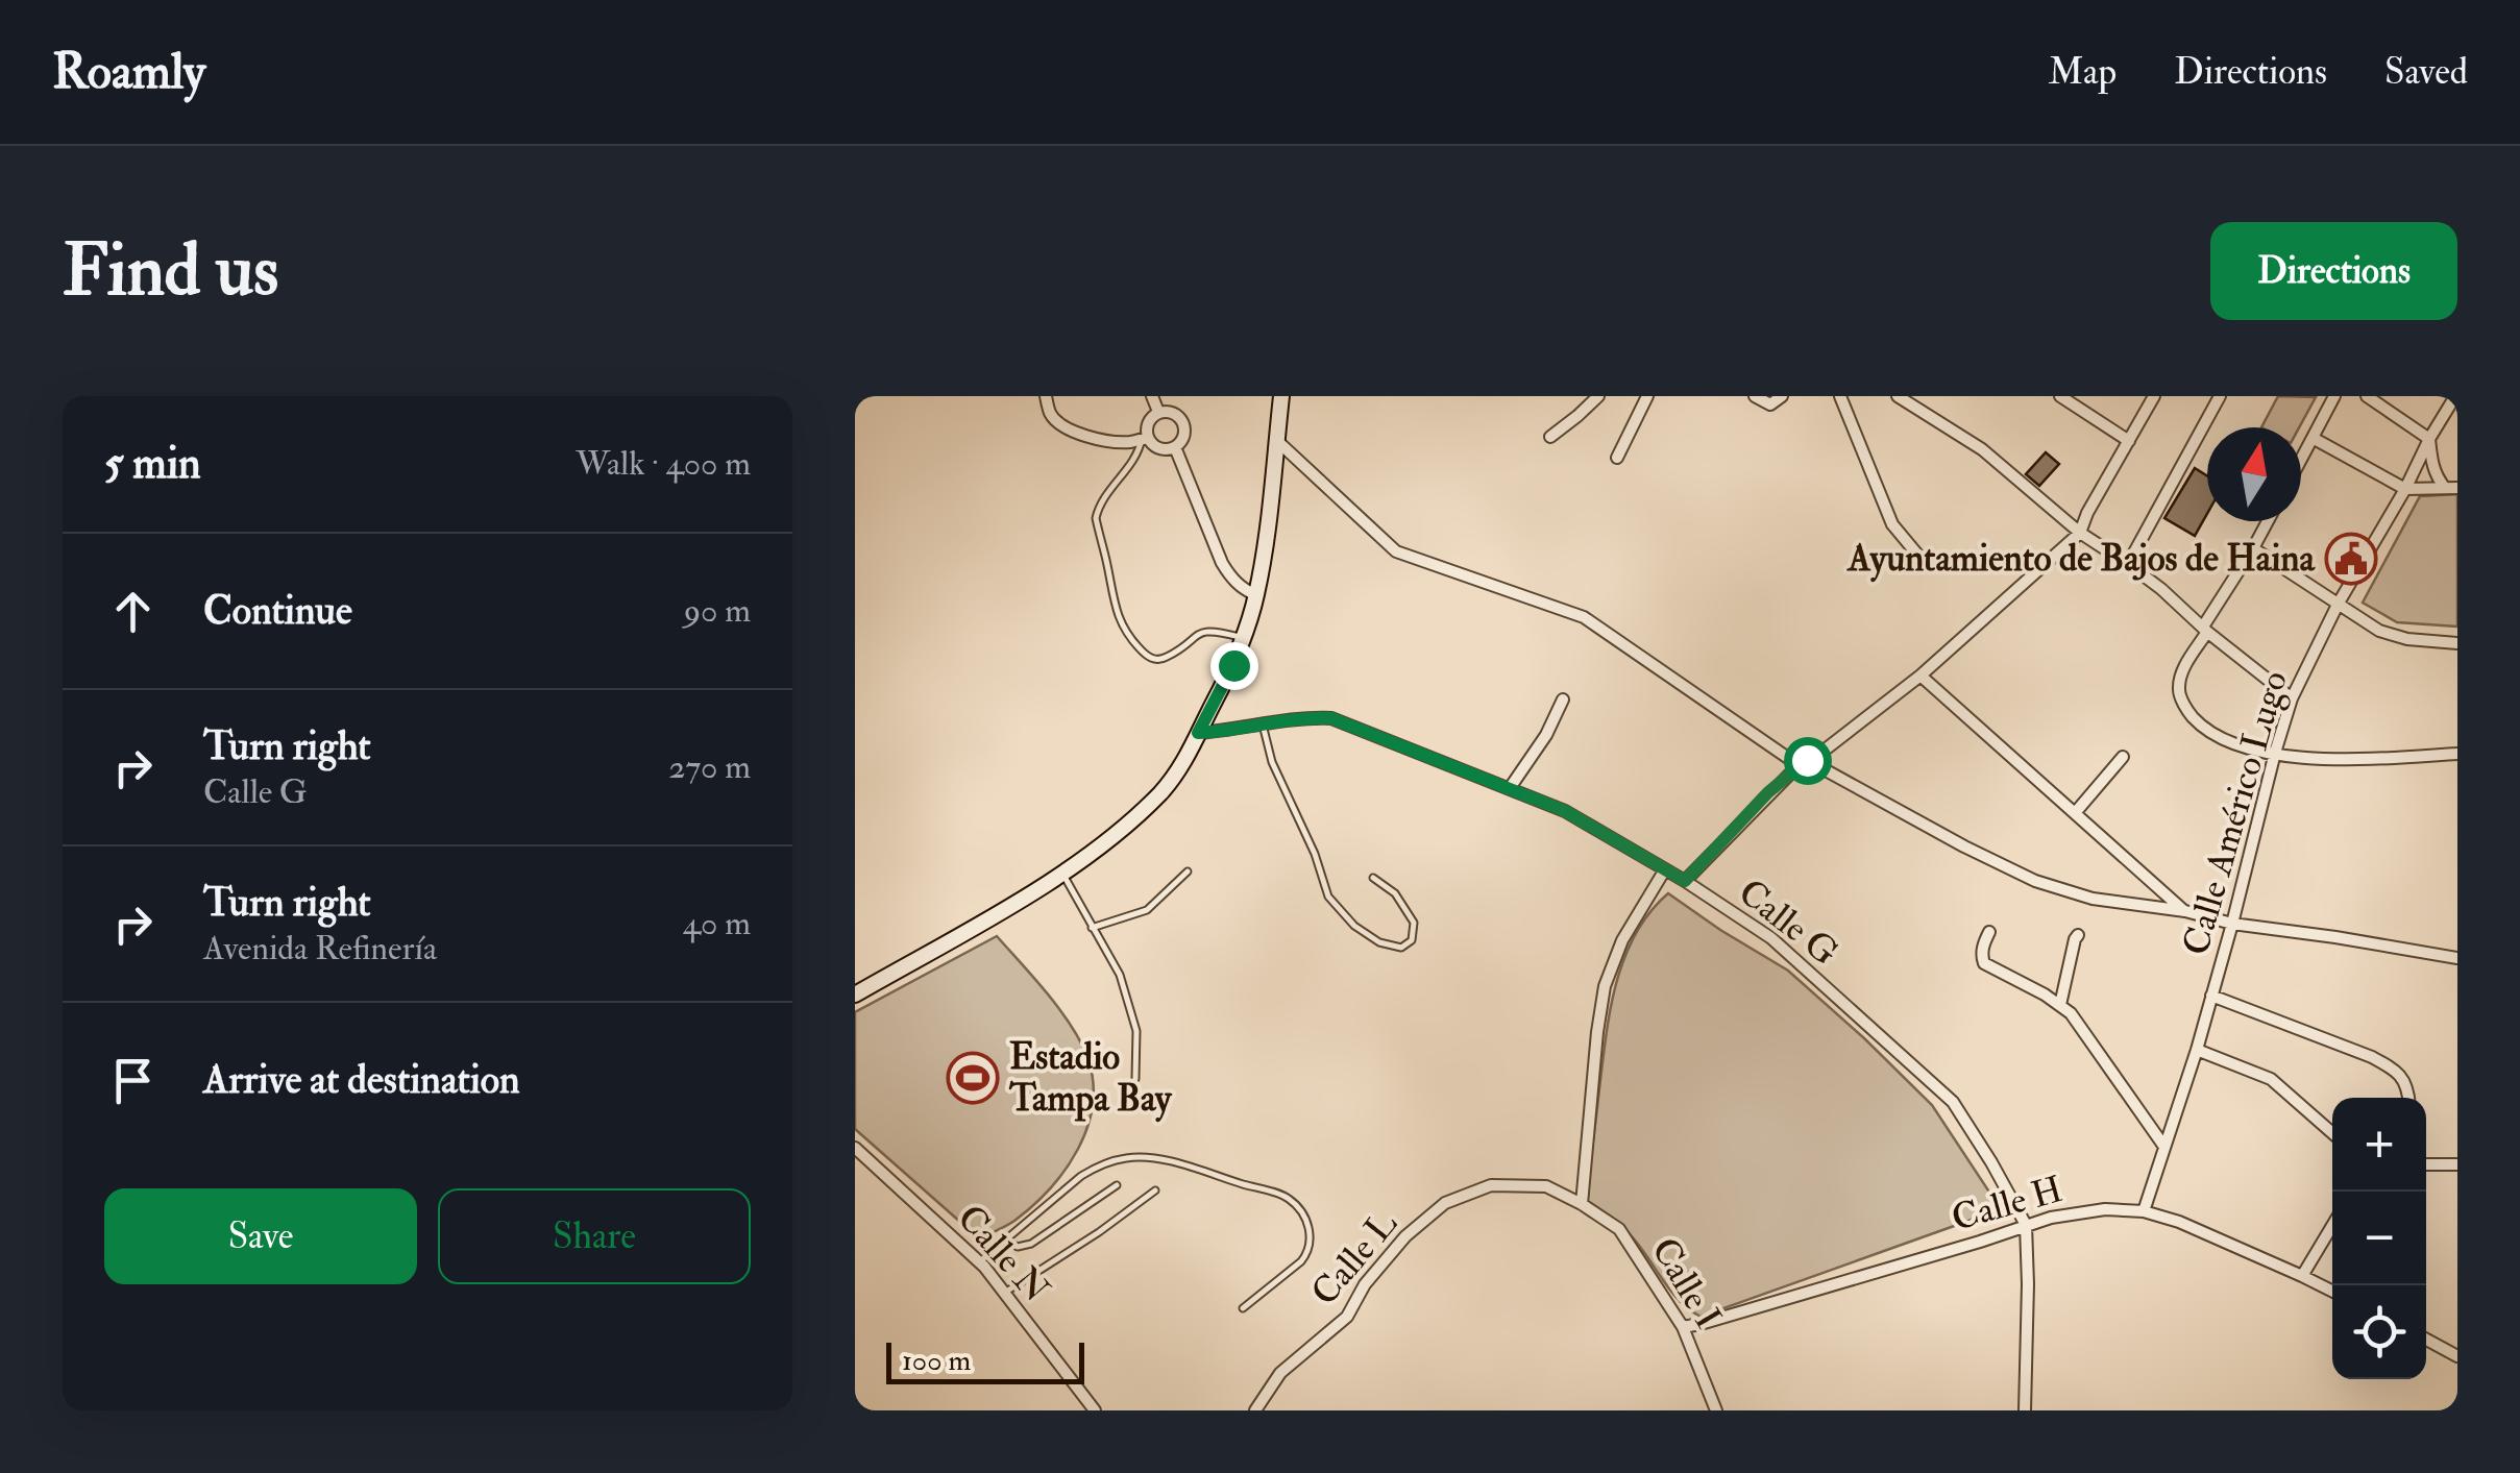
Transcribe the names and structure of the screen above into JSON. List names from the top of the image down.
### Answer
{
  "streets": {
    "street": [
      "Calle Américo Lugo",
      "Calle G",
      "Calle H",
      "Calle N",
      "Calle L",
      "Calle I"
    ]
  },
  "crossings": [
    ["Calle Américo Lugo", "Calle H"],
    ["Calle G", "Calle H"],
    ["Calle H", "Calle I"],
    ["Calle L", "Calle I"]
  ],
  "places": {
    "public building": ["Ayuntamiento de Bajos de Haina"],
    "sports": ["Estadio Tampa Bay"]
  },
  "scale_bar": "100 m",
  "north": "top",
  "page": {
    "header": "Roamly",
    "nav": ["Map", "Directions", "Saved"],
    "buttons": [
      "Directions",
      ["Save", "Share"]
    ],
    "title": "Find us",
    "heading": ["5 min", "Walk · 400 m"],
    "list": [
      ["Continue", "90 m"],
      ["Turn right", "Calle G", "270 m"],
      ["Turn right", "Avenida Refinería", "40 m"],
      "Arrive at destination"
    ],
    "map_buttons": ["+", "−"],
    "scale": "100 m"
  }
}
